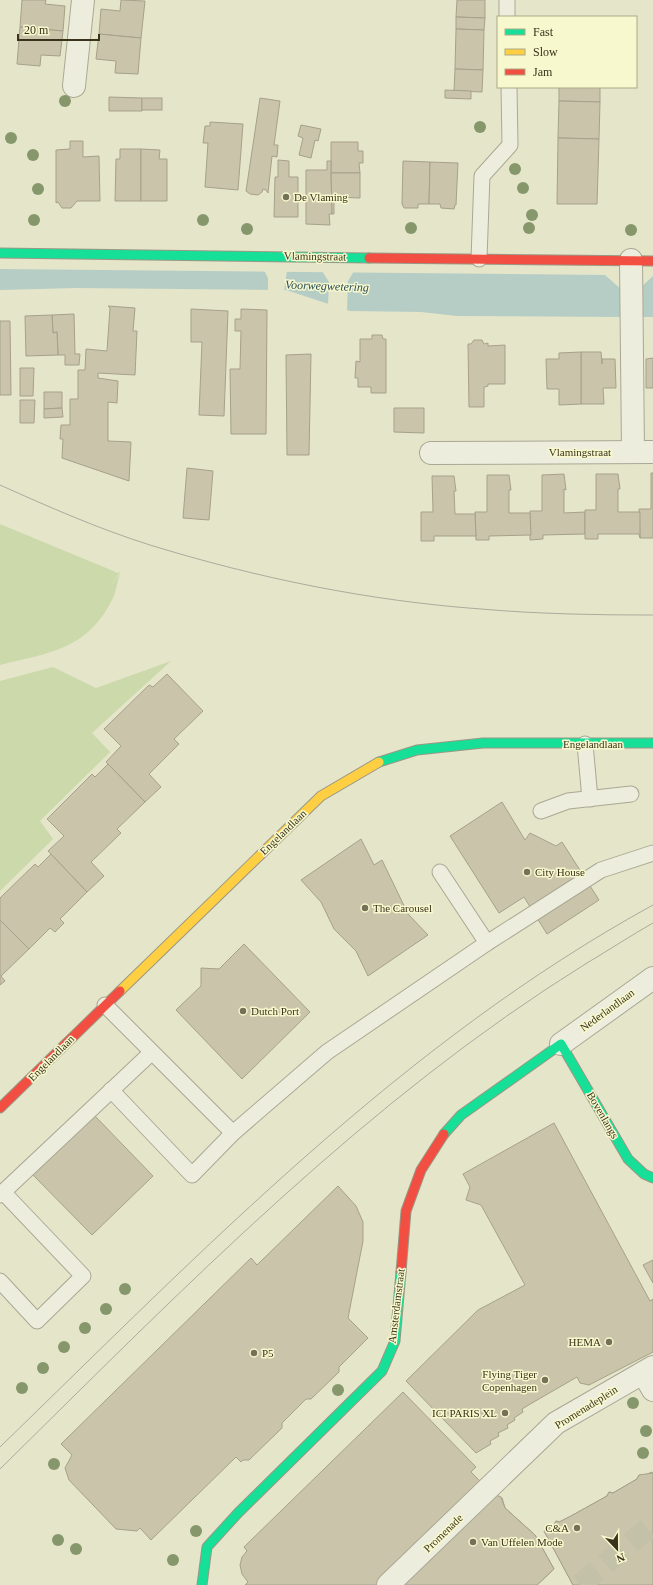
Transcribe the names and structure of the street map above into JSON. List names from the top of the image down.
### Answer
{
  "streets": {
    "street": [
      "Vlamingstraat",
      "Engelandlaan",
      "Nederlandlaan",
      "Bovenlangs",
      "Amsterdamstraat",
      "Promenadeplein",
      "Promenade"
    ]
  },
  "crossings": [
    ["Nederlandlaan", "Bovenlangs"],
    ["Nederlandlaan", "Amsterdamstraat"],
    ["Bovenlangs", "Amsterdamstraat"],
    ["Promenadeplein", "Promenade"]
  ],
  "water": ["Voorwegwetering"],
  "places": [
    "De Vlaming",
    "City House",
    "The Carousel",
    "Dutch Port",
    "HEMA",
    "P5",
    "Flying Tiger Copenhagen",
    "ICI PARIS XL",
    "C&A",
    "Van Uffelen Mode"
  ],
  "legend": ["Fast", "Slow", "Jam"],
  "scale_bar": "20 m",
  "north": "bottom"
}
